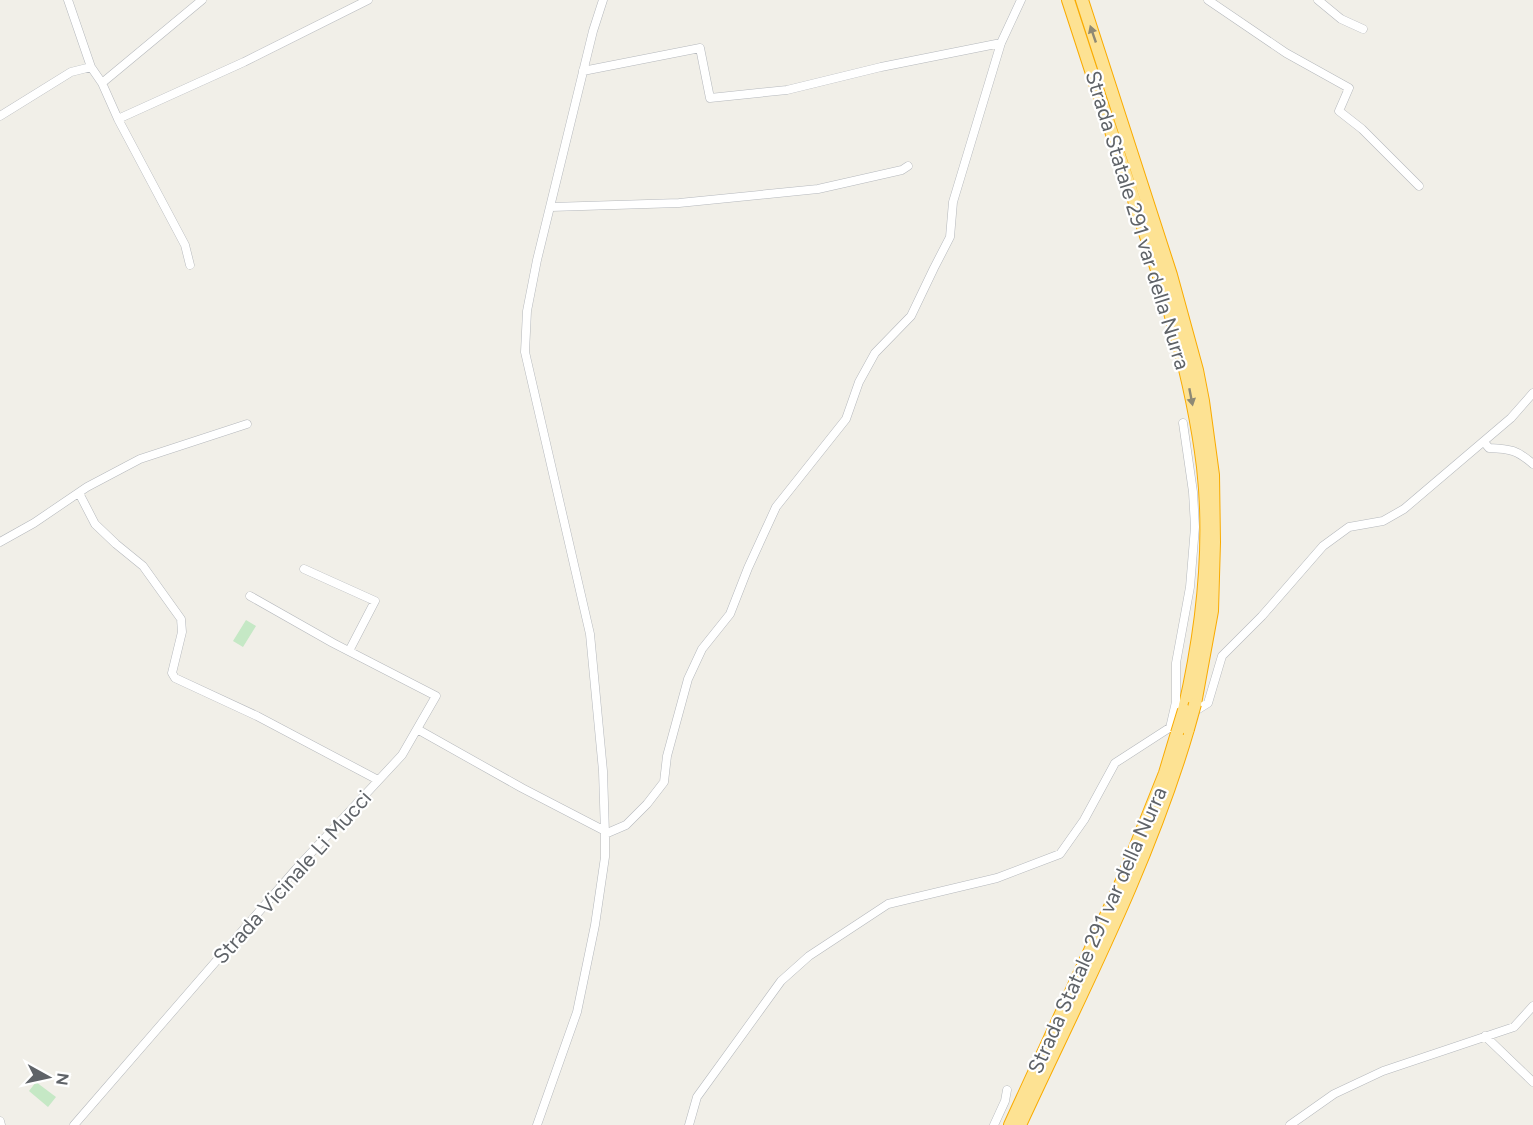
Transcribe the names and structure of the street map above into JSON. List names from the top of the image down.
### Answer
{
  "streets": {
    "highway": ["Strada Statale 291 var della Nurra"],
    "street": ["Strada Vicinale Li Mucci"]
  },
  "north": "right"
}
